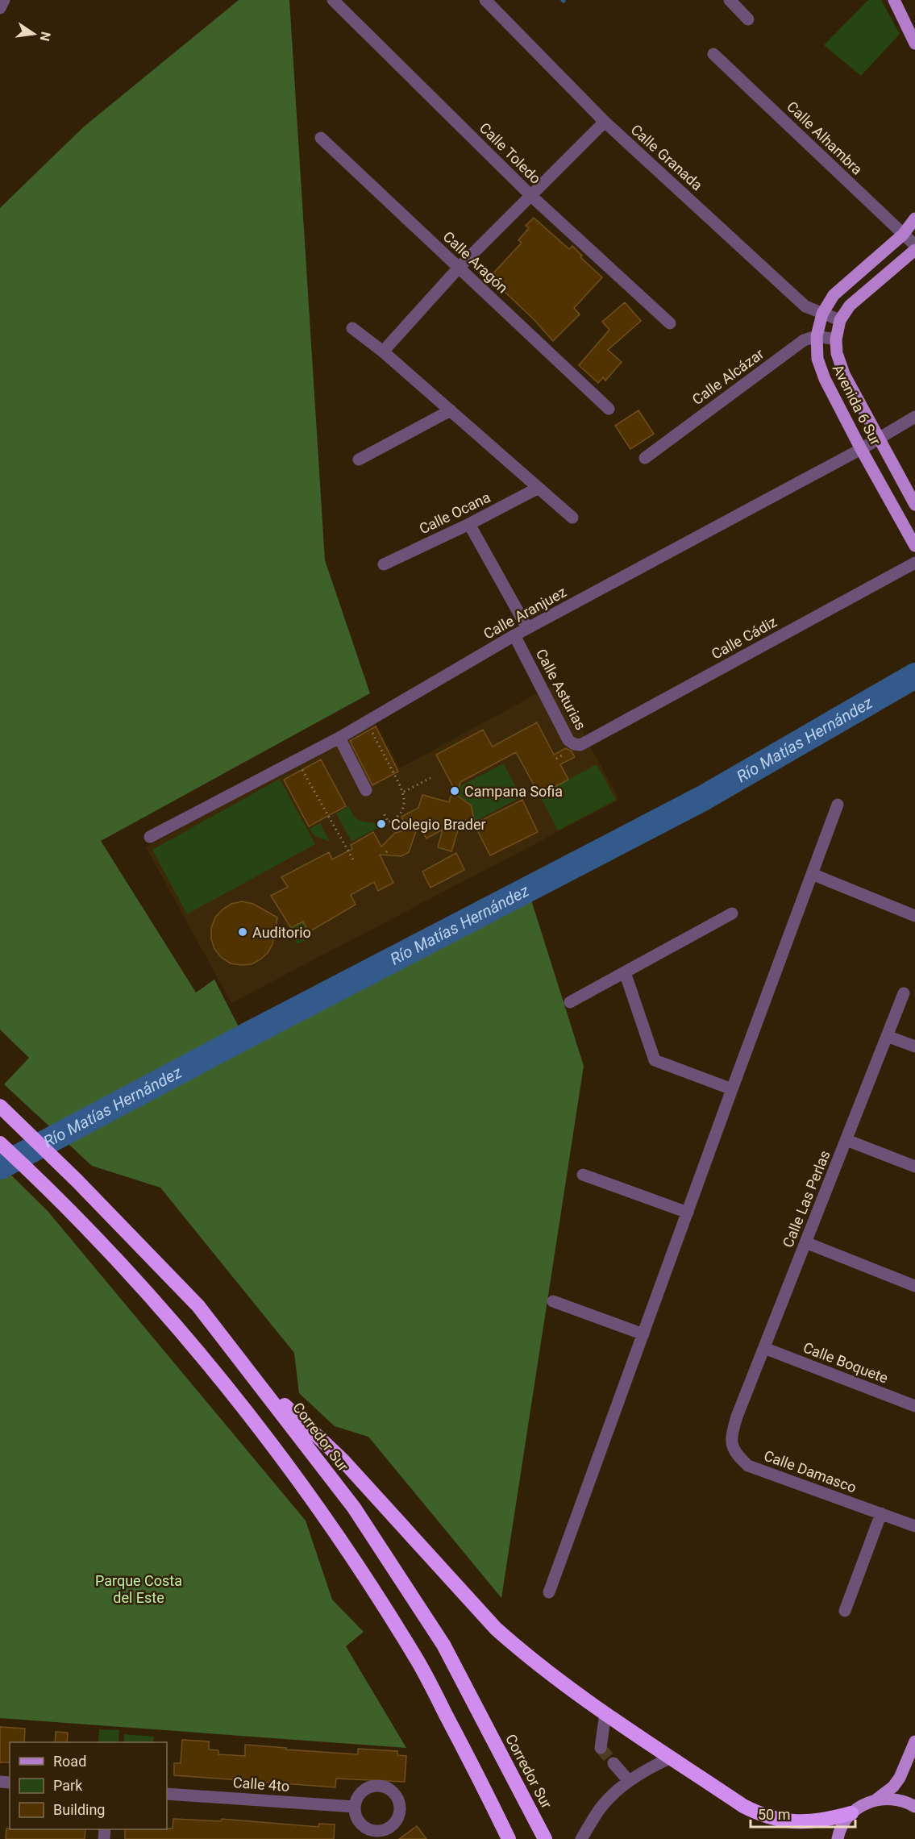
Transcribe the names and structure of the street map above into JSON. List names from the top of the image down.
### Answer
{
  "streets": {
    "highway": ["Corredor Sur"],
    "main road": ["Avenida 6 Sur"],
    "street": [
      "Calle Alhambra",
      "Calle Toledo",
      "Calle Granada",
      "Calle Aragón",
      "Calle Alcázar",
      "Calle Ocana",
      "Calle Aranjuez",
      "Calle Cádiz",
      "Calle Asturias",
      "Calle Las Perlas",
      "Calle Boquete",
      "Calle Damasco",
      "Calle 4to"
    ]
  },
  "crossings": [
    ["Calle Alhambra", "Avenida 6 Sur"],
    ["Calle Granada", "Avenida 6 Sur"],
    ["Calle Alcázar", "Avenida 6 Sur"],
    ["Avenida 6 Sur", "Calle Aranjuez"],
    ["Calle Aranjuez", "Calle Asturias"],
    ["Calle Cádiz", "Calle Asturias"],
    ["Calle Las Perlas", "Calle Boquete"],
    ["Calle Las Perlas", "Calle Damasco"]
  ],
  "water": ["Río Matías Hernández"],
  "parks": ["Parque Costa del Este"],
  "places": ["Campana Sofia", "Colegio Brader", "Auditorio"],
  "legend": ["Road", "Park", "Building"],
  "scale_bar": "50 m",
  "north": "right"
}
